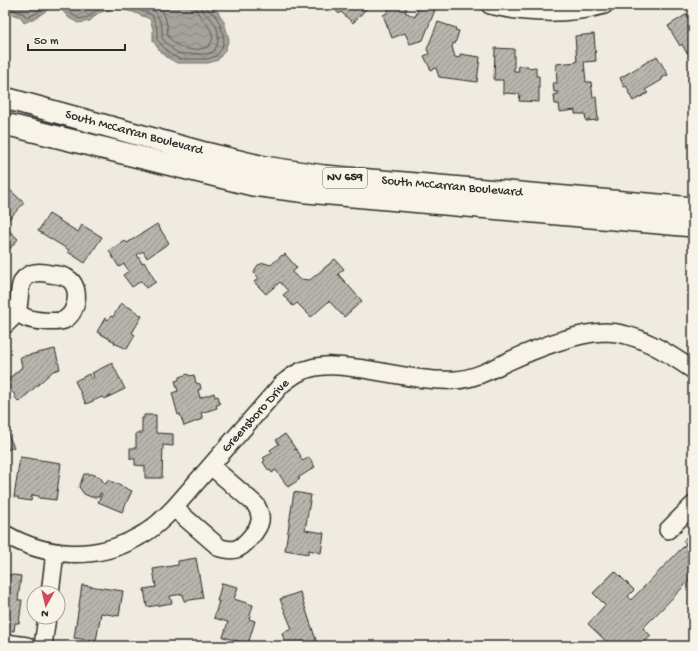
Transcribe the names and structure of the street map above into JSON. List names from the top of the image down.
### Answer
{
  "streets": {
    "main road": ["South McCarran Boulevard", "NV 659"],
    "street": ["Greensboro Drive"]
  },
  "scale_bar": "50 m",
  "north": "bottom"
}
